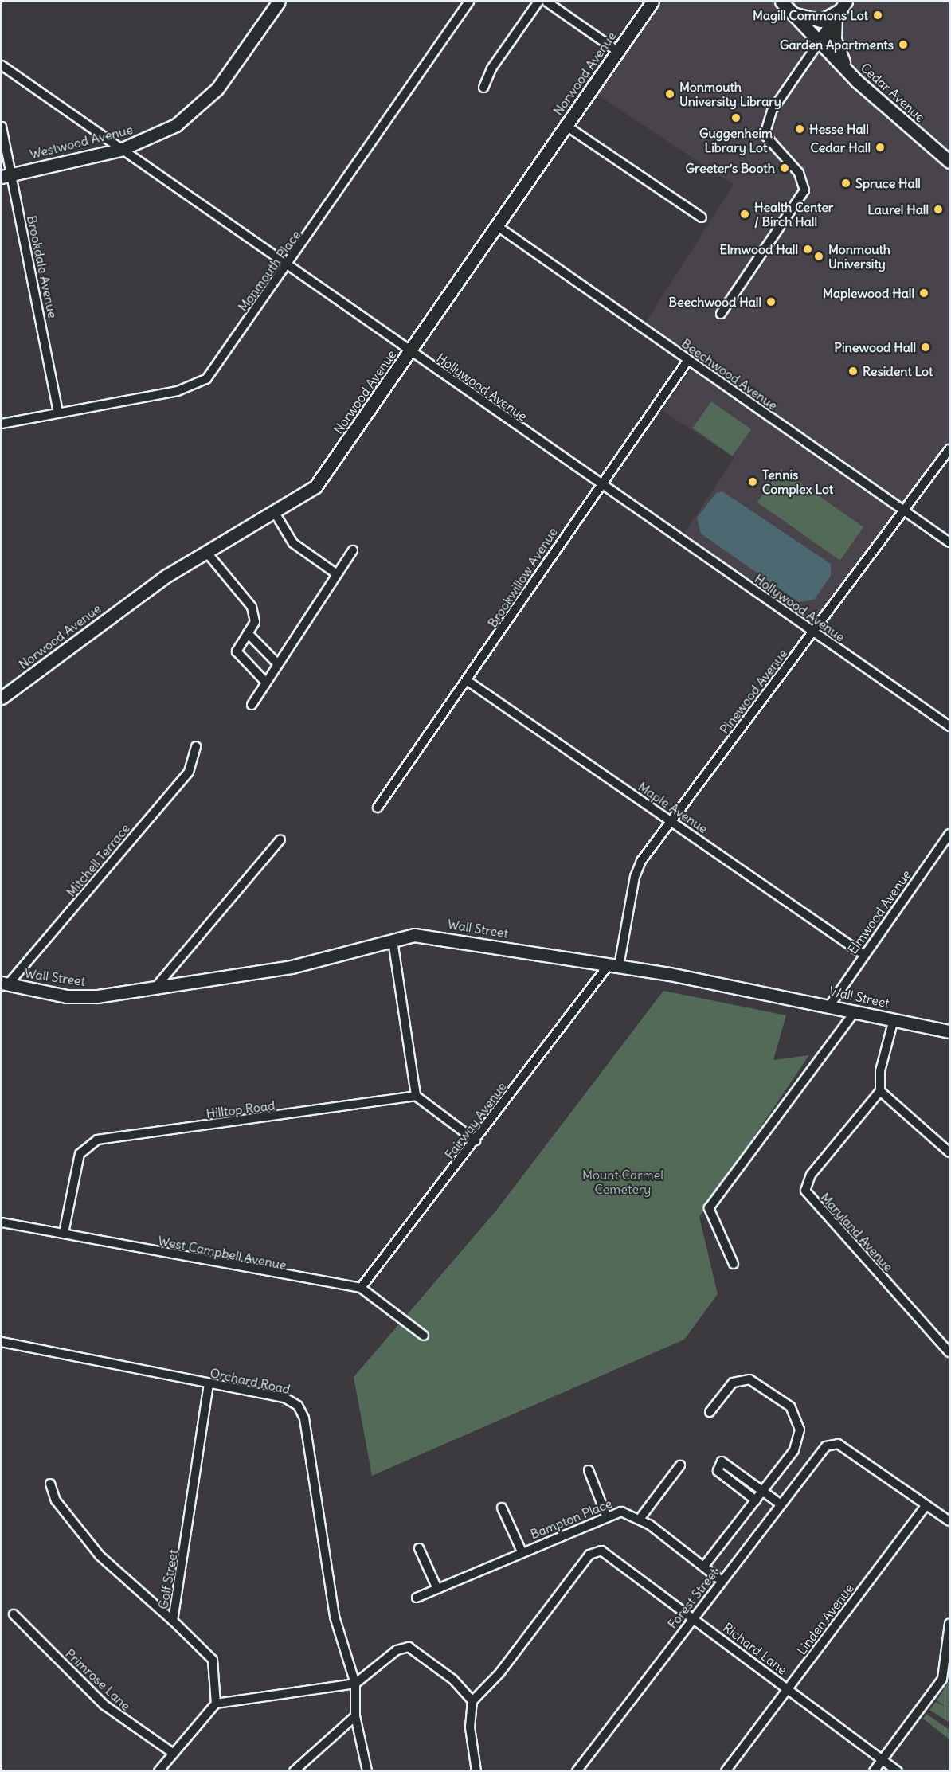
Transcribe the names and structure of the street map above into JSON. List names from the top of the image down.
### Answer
{
  "streets": {
    "street": [
      "Norwood Avenue",
      "Cedar Avenue",
      "Westwood Avenue",
      "Brookdale Avenue",
      "Monmouth Place",
      "Beechwood Avenue",
      "Hollywood Avenue",
      "Brookwillow Avenue",
      "Pinewood Avenue",
      "Maple Avenue",
      "Mitchell Terrace",
      "Elmwood Avenue",
      "Wall Street",
      "Hilltop Road",
      "Fairway Avenue",
      "Maryland Avenue",
      "West Campbell Avenue",
      "Orchard Road",
      "Bampton Place",
      "Golf Street",
      "Forest Street",
      "Linden Avenue",
      "Richard Lane",
      "Primrose Lane"
    ]
  },
  "crossings": [
    ["Norwood Avenue", "Beechwood Avenue"],
    ["Norwood Avenue", "Hollywood Avenue"],
    ["Westwood Avenue", "Brookdale Avenue"],
    ["Westwood Avenue", "Hollywood Avenue"],
    ["Brookdale Avenue", "Monmouth Place"],
    ["Monmouth Place", "Hollywood Avenue"],
    ["Beechwood Avenue", "Brookwillow Avenue"],
    ["Beechwood Avenue", "Pinewood Avenue"],
    ["Hollywood Avenue", "Brookwillow Avenue"],
    ["Hollywood Avenue", "Pinewood Avenue"],
    ["Brookwillow Avenue", "Maple Avenue"],
    ["Pinewood Avenue", "Maple Avenue"],
    ["Pinewood Avenue", "Wall Street"],
    ["Pinewood Avenue", "Fairway Avenue"],
    ["Maple Avenue", "Elmwood Avenue"],
    ["Mitchell Terrace", "Wall Street"],
    ["Elmwood Avenue", "Wall Street"],
    ["Wall Street", "Fairway Avenue"],
    ["Hilltop Road", "West Campbell Avenue"],
    ["Fairway Avenue", "West Campbell Avenue"],
    ["Orchard Road", "Golf Street"],
    ["Bampton Place", "Forest Street"],
    ["Forest Street", "Linden Avenue"],
    ["Forest Street", "Richard Lane"],
    ["Linden Avenue", "Richard Lane"]
  ],
  "parks": ["Mount Carmel Cemetery"],
  "places": [
    "Magill Commons Lot",
    "Garden Apartments",
    "Monmouth University Library",
    "Guggenheim Library Lot",
    "Hesse Hall",
    "Cedar Hall",
    "Greeter’s Booth",
    "Spruce Hall",
    "Laurel Hall",
    "Health Center / Birch Hall",
    "Elmwood Hall",
    "Monmouth University",
    "Maplewood Hall",
    "Beechwood Hall",
    "Pinewood Hall",
    "Resident Lot",
    "Tennis Complex Lot"
  ]
}
